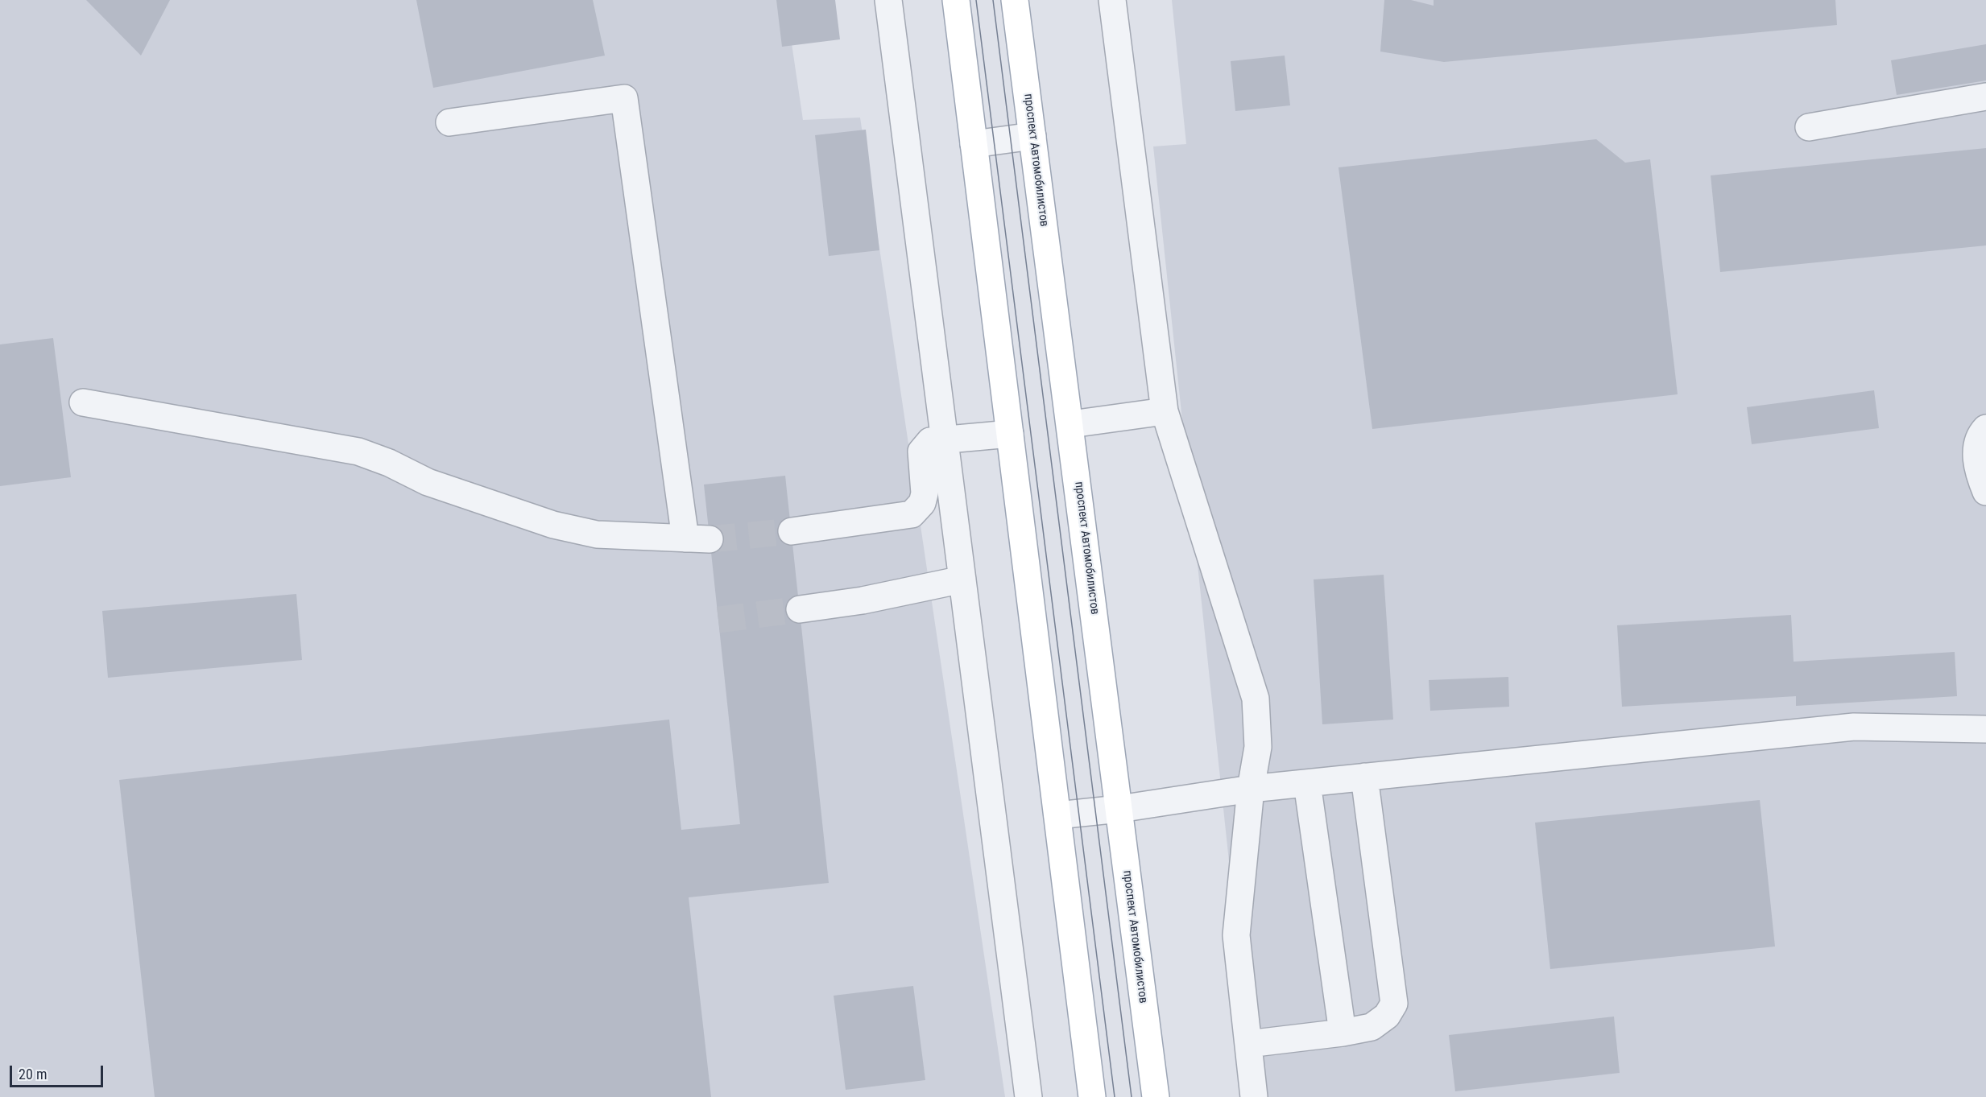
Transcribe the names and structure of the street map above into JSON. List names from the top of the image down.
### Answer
{
  "streets": {
    "main road": ["проспект Автомобилистов"]
  },
  "scale_bar": "20 m"
}
